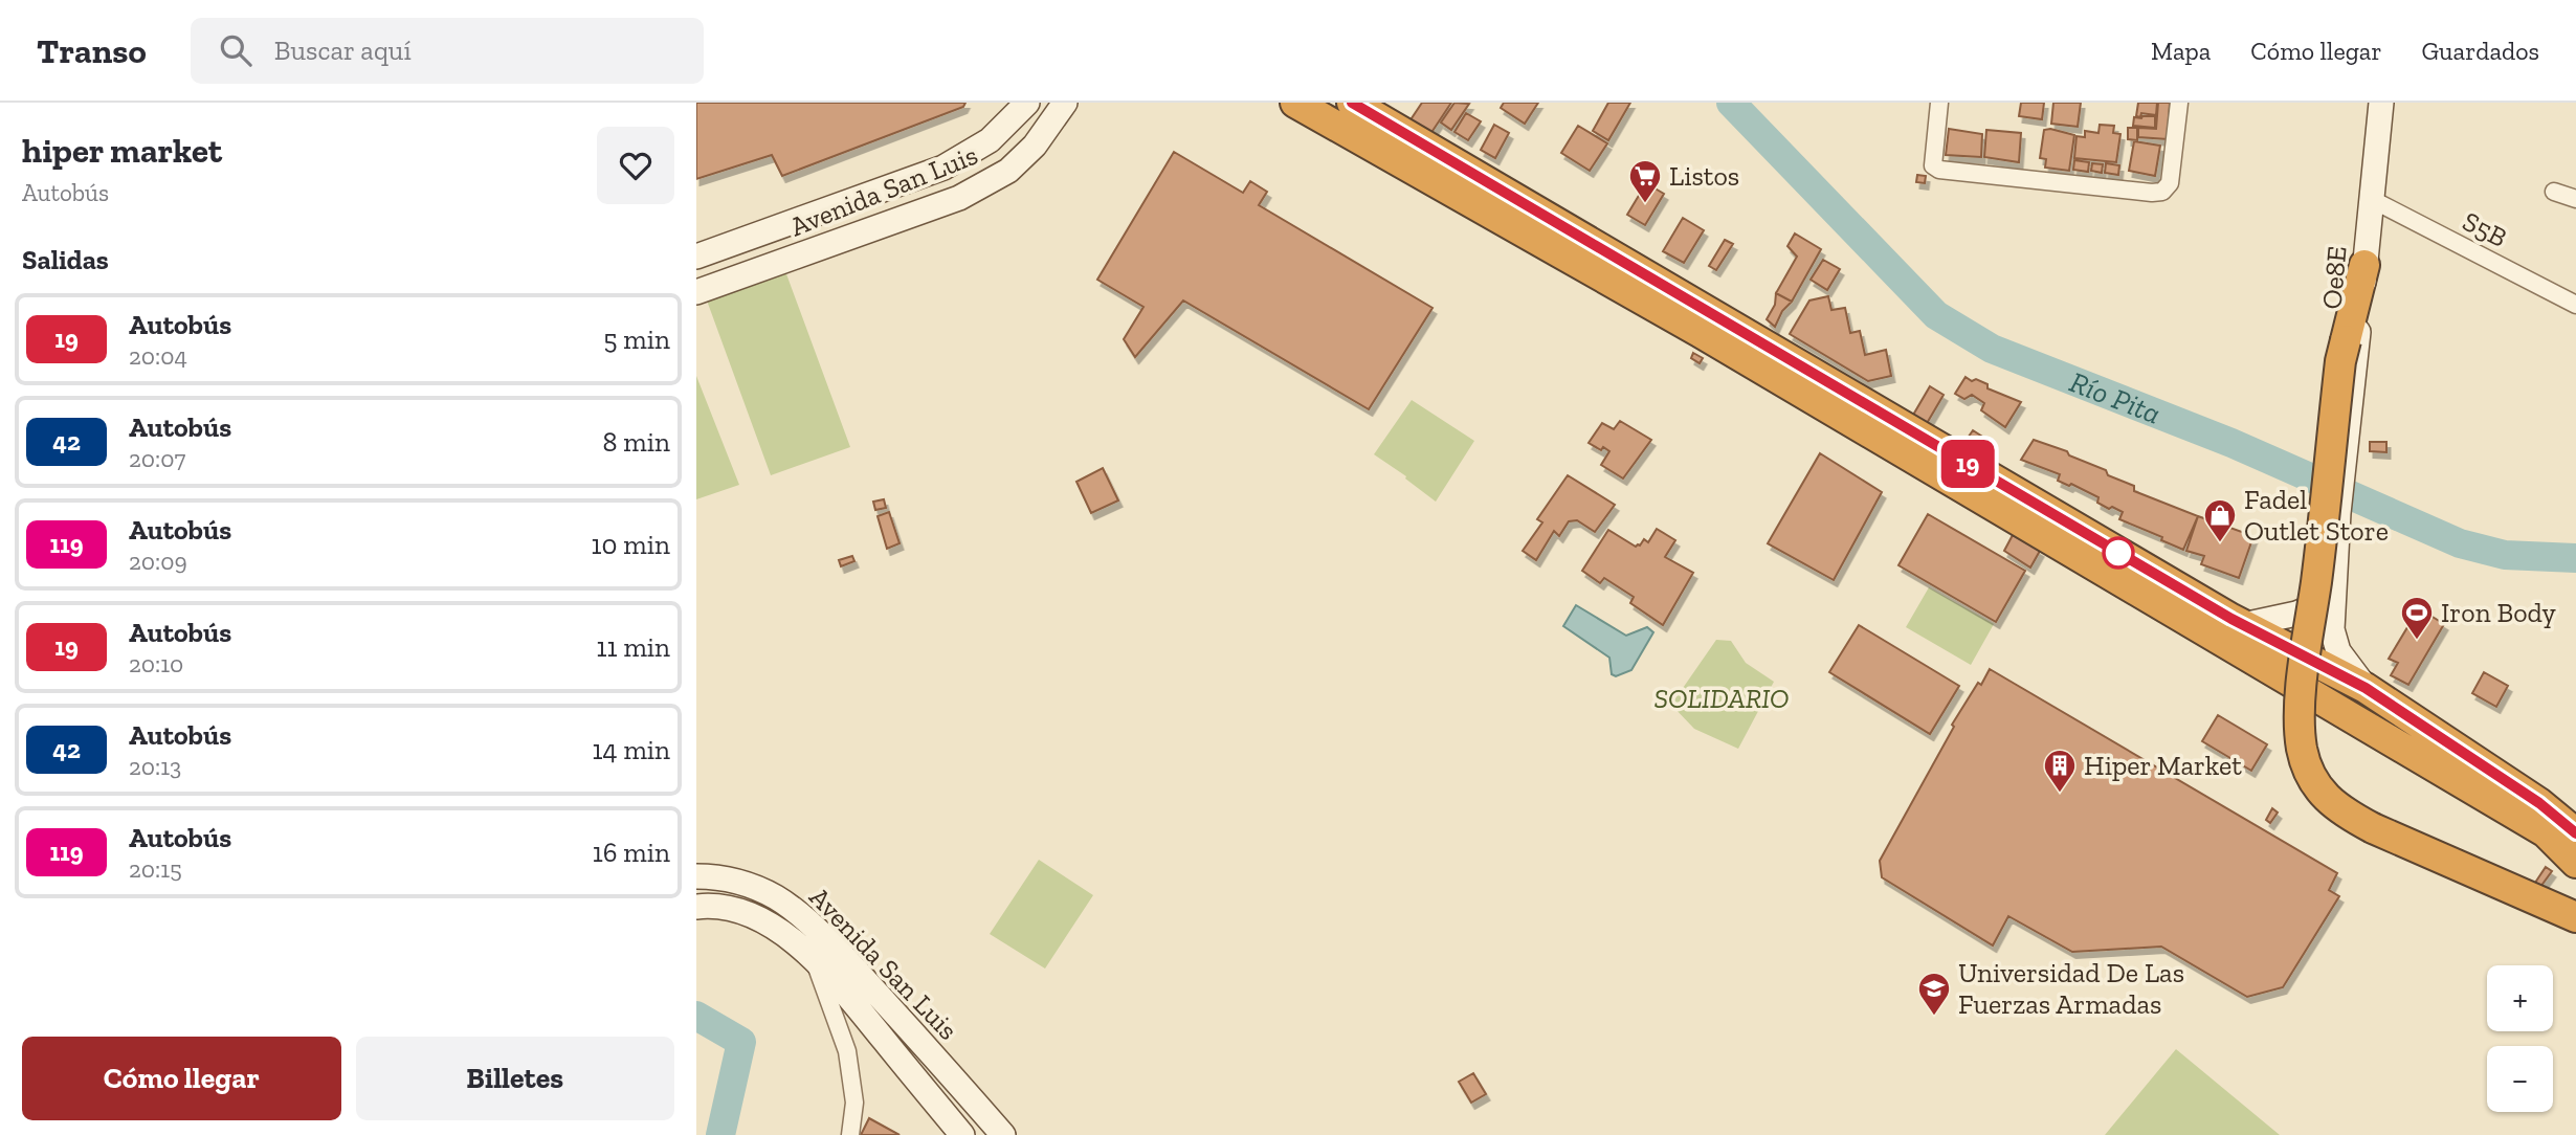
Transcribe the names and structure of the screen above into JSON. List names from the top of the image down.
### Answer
{
  "streets": {
    "street": ["Avenida San Luis", "S5B", "Oe8E"]
  },
  "crossings": [
    ["S5B", "Oe8E"]
  ],
  "water": ["Río Pita"],
  "parks": ["SOLIDARIO"],
  "places": {
    "supermarket": ["Listos"],
    "shop": ["Fadel Outlet Store"],
    "sports": ["Iron Body"],
    "building": ["Hiper Market"],
    "school or university": ["Universidad De Las Fuerzas Armadas"]
  },
  "lines": ["bus line 19"],
  "page": {
    "header": "Transo",
    "search": "Buscar aquí",
    "nav": ["Mapa", "Cómo llegar", "Guardados"],
    "heading": [
      ["hiper market", "Autobús"],
      "Salidas"
    ],
    "on_map": "19",
    "list": [
      {
        "mark": "19",
        "name": "Autobús",
        "note": "20:04",
        "value": "5 min"
      },
      {
        "mark": "42",
        "name": "Autobús",
        "note": "20:07",
        "value": "8 min"
      },
      {
        "mark": "119",
        "name": "Autobús",
        "note": "20:09",
        "value": "10 min"
      },
      {
        "mark": "19",
        "name": "Autobús",
        "note": "20:10",
        "value": "11 min"
      },
      {
        "mark": "42",
        "name": "Autobús",
        "note": "20:13",
        "value": "14 min"
      },
      {
        "mark": "119",
        "name": "Autobús",
        "note": "20:15",
        "value": "16 min"
      }
    ],
    "map_buttons": ["+", "−"],
    "buttons": ["Cómo llegar", "Billetes"]
  }
}
